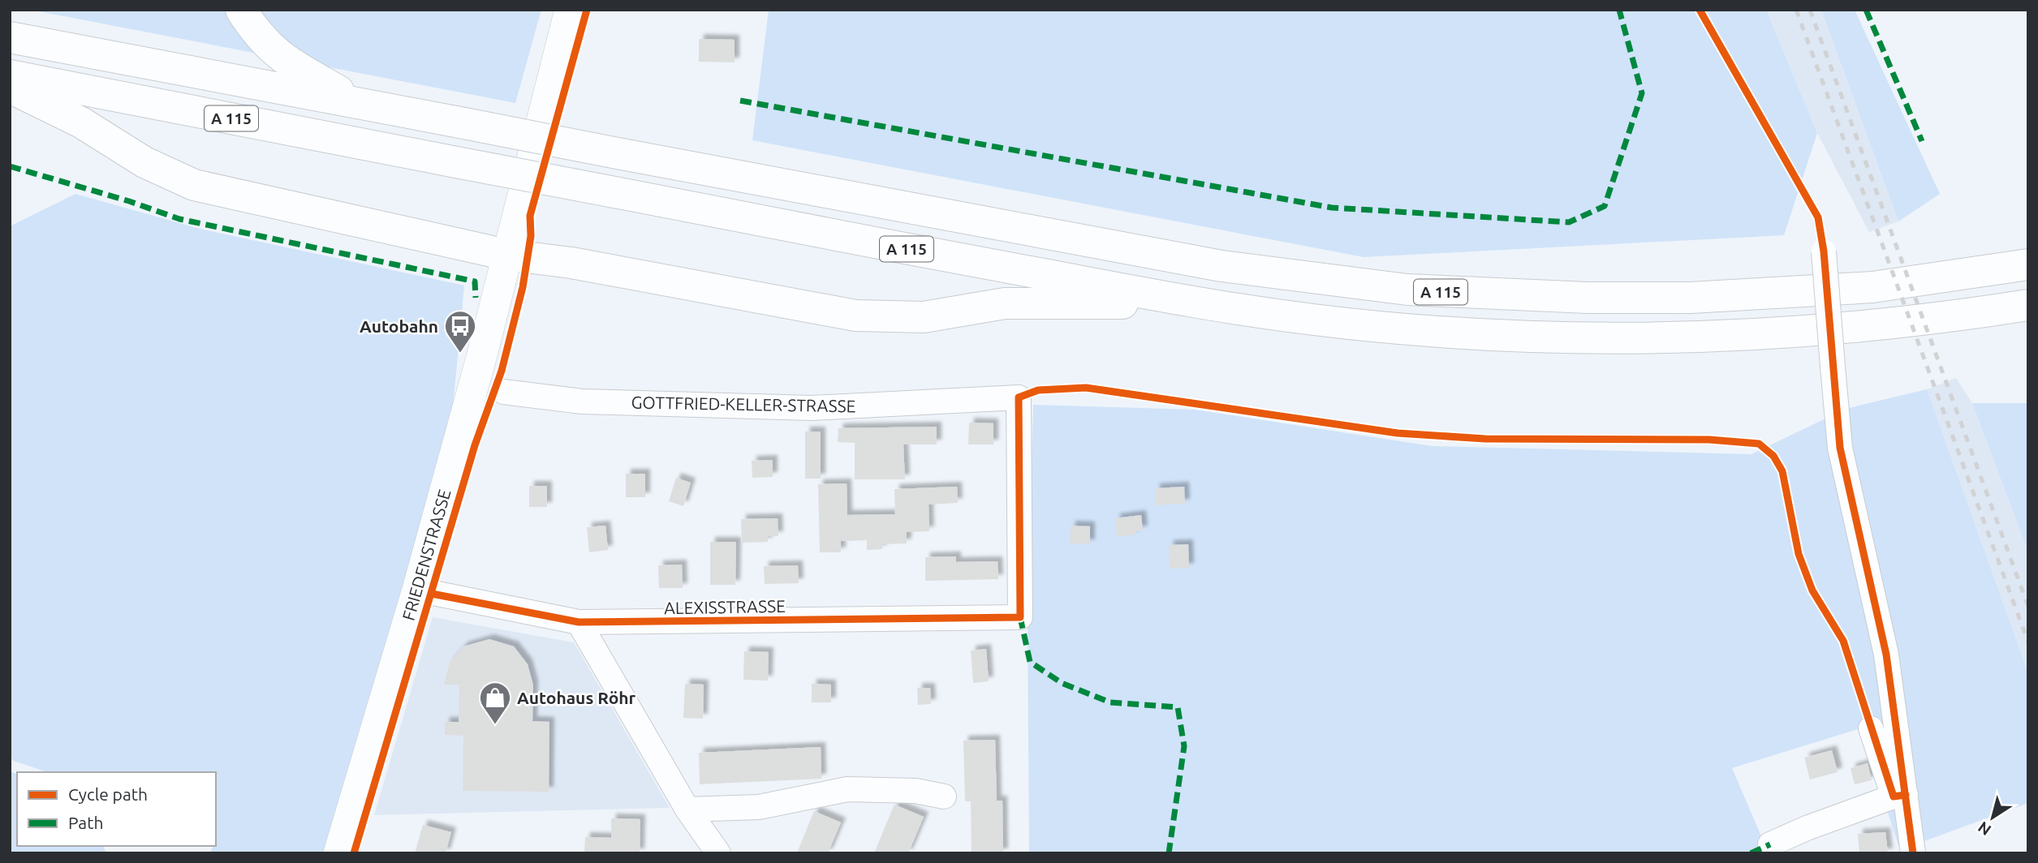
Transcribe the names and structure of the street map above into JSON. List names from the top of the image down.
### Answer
{
  "streets": {
    "highway": ["A 115"],
    "main road": ["FRIEDENSTRASSE"],
    "street": ["GOTTFRIED-KELLER-STRASSE", "ALEXISSTRASSE"]
  },
  "crossings": [
    ["GOTTFRIED-KELLER-STRASSE", "ALEXISSTRASSE"],
    ["FRIEDENSTRASSE", "ALEXISSTRASSE"]
  ],
  "places": {
    "bus stop": ["Autobahn"],
    "shop": ["Autohaus Röhr"]
  },
  "legend": ["Cycle path", "Path"],
  "north": "bottom left"
}
